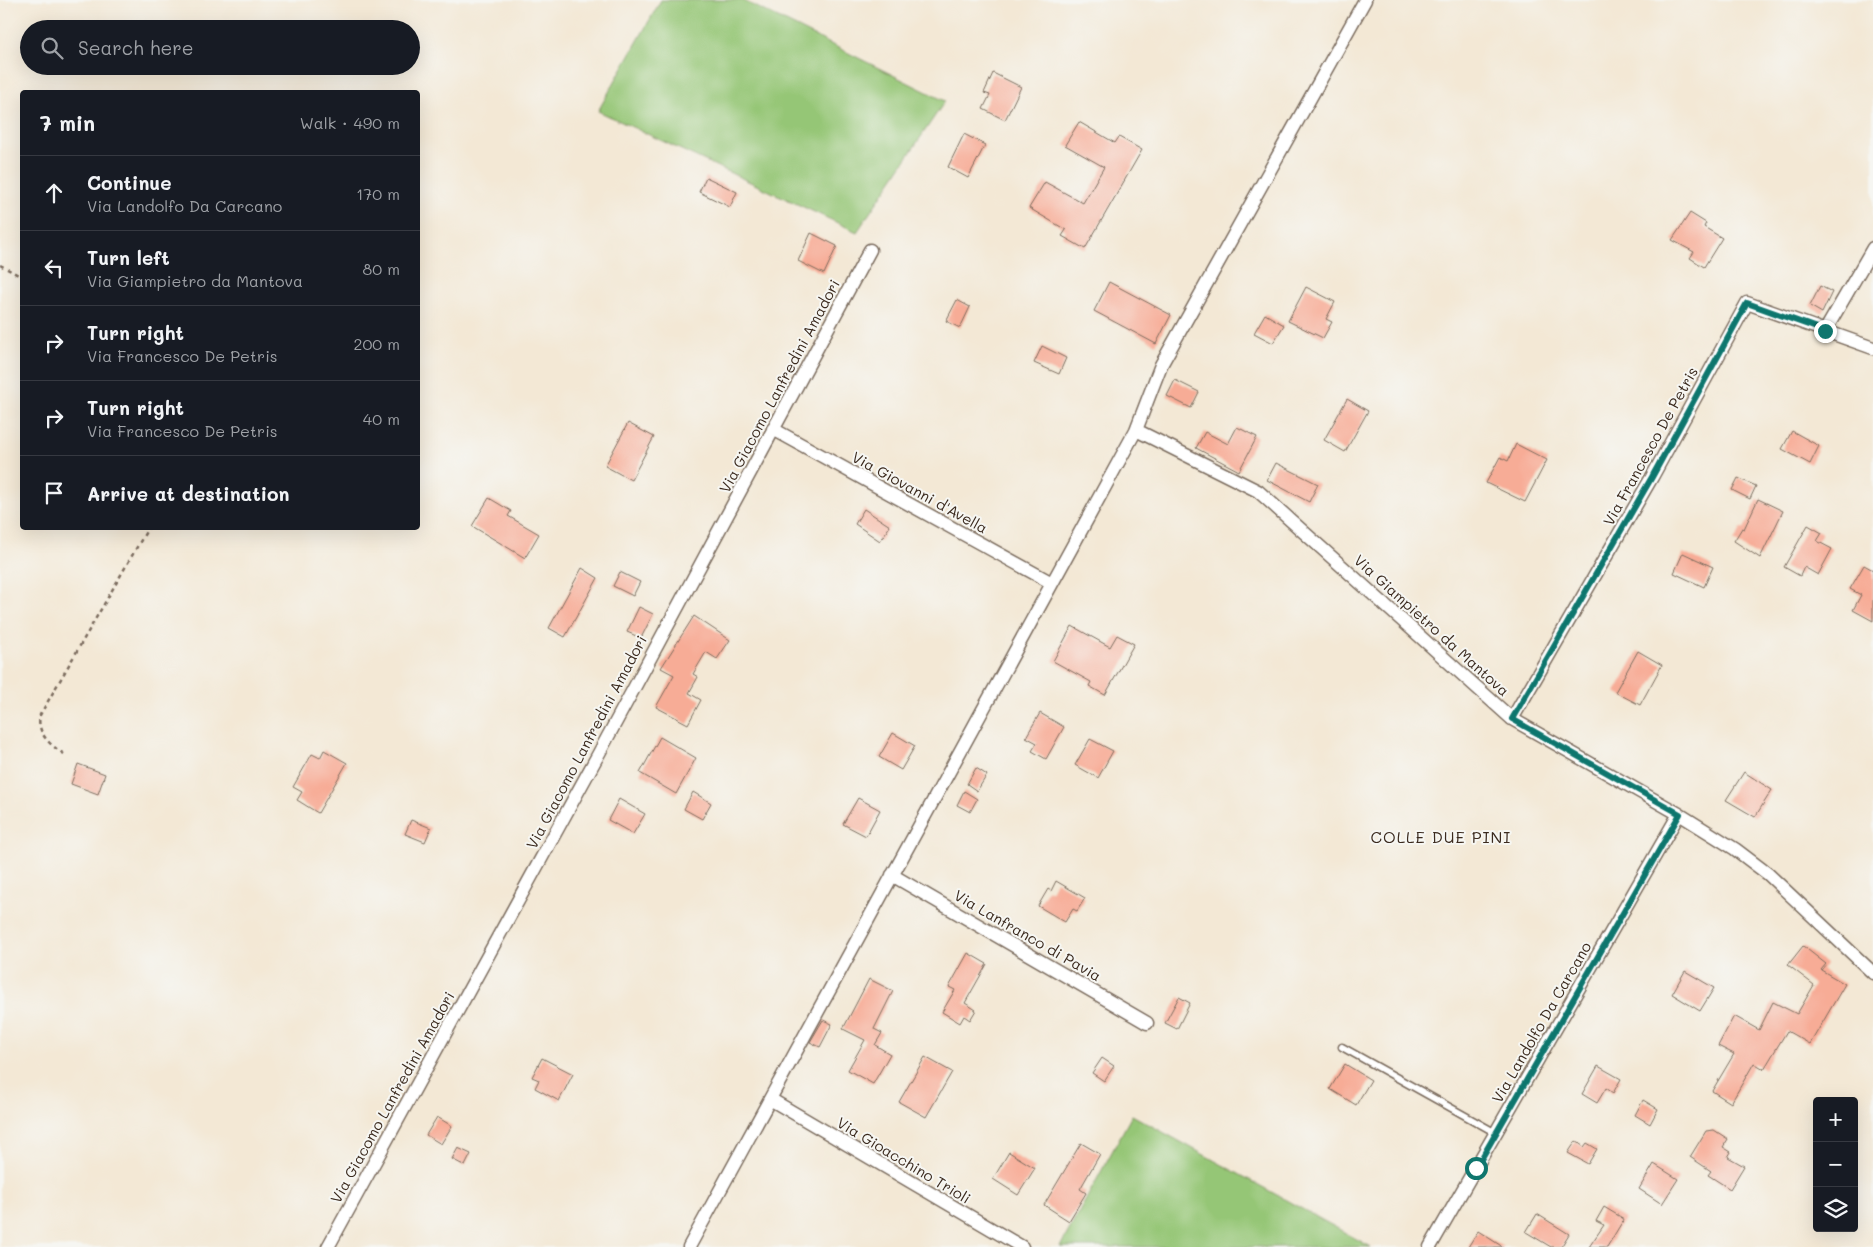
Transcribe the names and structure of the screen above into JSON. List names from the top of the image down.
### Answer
{
  "streets": {
    "street": [
      "Via Giacomo Lanfredini Amadori",
      "Via Francesco De Petris",
      "Via Giovanni d'Avella",
      "Via Giampietro da Mantova",
      "Via Lanfranco di Pavia",
      "Via Landolfo Da Carcano",
      "Via Gioacchino Trioli"
    ]
  },
  "crossings": [
    ["Via Giacomo Lanfredini Amadori", "Via Giovanni d'Avella"],
    ["Via Francesco De Petris", "Via Giampietro da Mantova"],
    ["Via Giampietro da Mantova", "Via Landolfo Da Carcano"]
  ],
  "districts": ["COLLE DUE PINI"],
  "page": {
    "search": "Search here",
    "heading": ["7 min", "Walk · 490 m"],
    "list": [
      ["Continue", "Via Landolfo Da Carcano", "170 m"],
      ["Turn left", "Via Giampietro da Mantova", "80 m"],
      ["Turn right", "Via Francesco De Petris", "200 m"],
      ["Turn right", "Via Francesco De Petris", "40 m"],
      "Arrive at destination"
    ],
    "map_buttons": ["+", "−"]
  }
}
